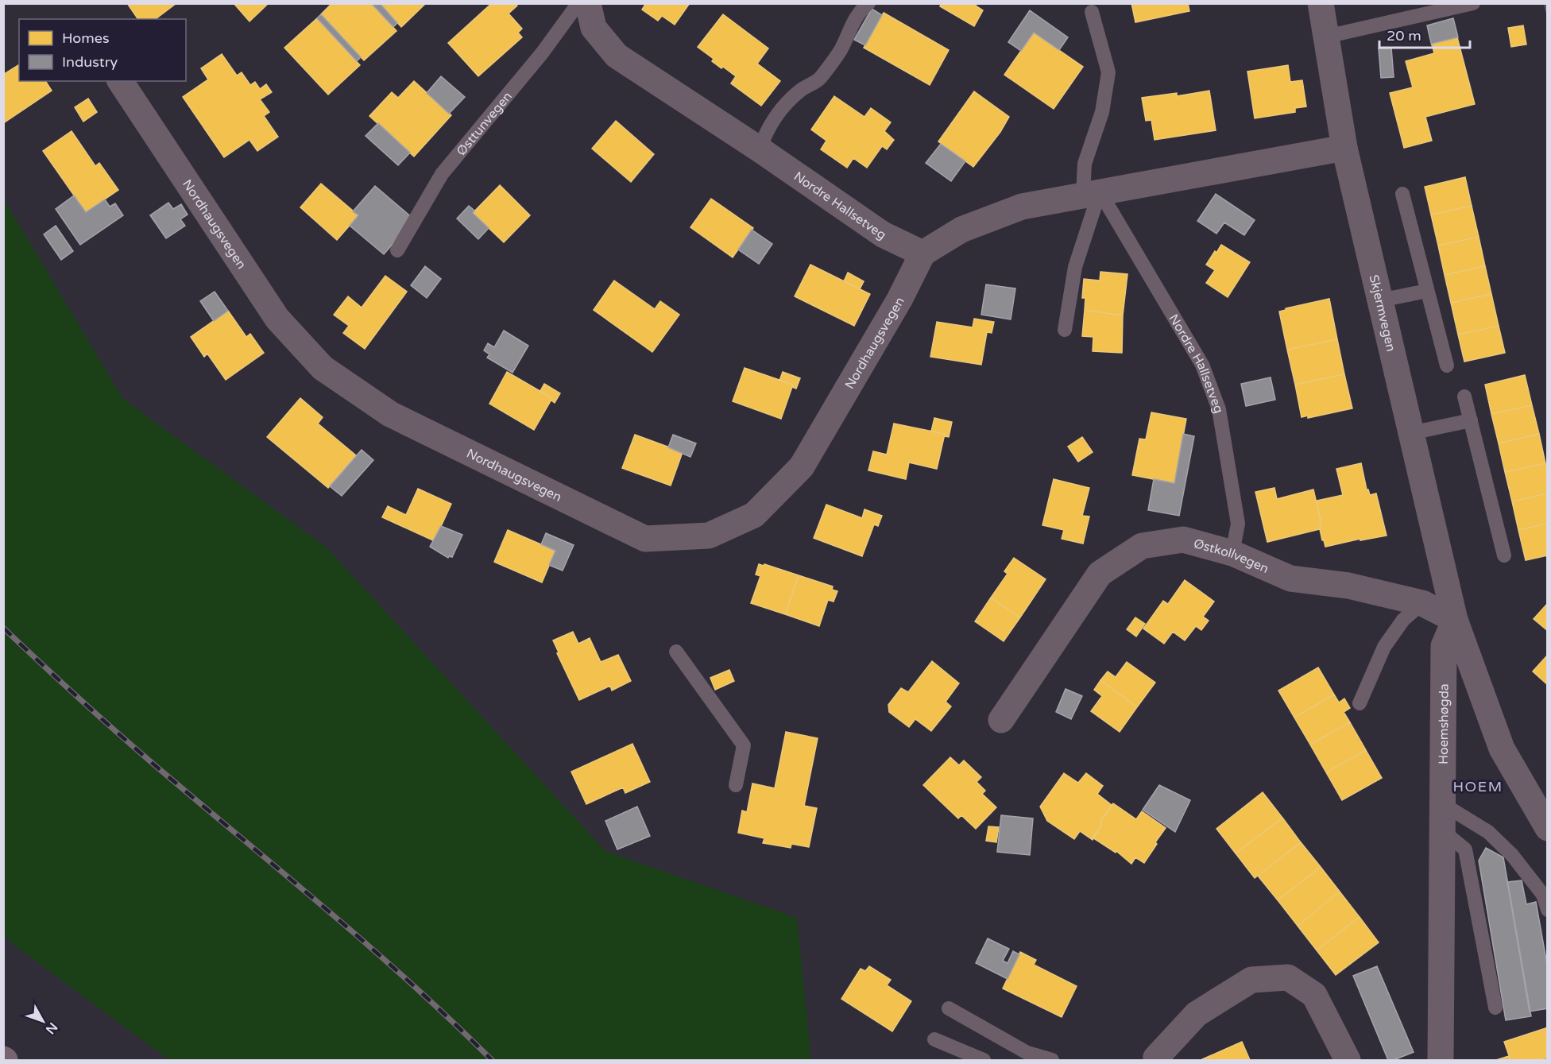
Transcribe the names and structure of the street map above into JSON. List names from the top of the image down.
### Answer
{
  "streets": {
    "street": [
      "Nordre Hallsetveg",
      "Nordhaugsvegen",
      "Skjermvegen",
      "Østkollvegen",
      "Hoemshøgda"
    ],
    "lane": ["Østtunvegen"]
  },
  "crossings": [
    ["Nordre Hallsetveg", "Nordhaugsvegen"],
    ["Nordre Hallsetveg", "Østkollvegen"],
    ["Skjermvegen", "Østkollvegen"],
    ["Skjermvegen", "Hoemshøgda"],
    ["Østkollvegen", "Hoemshøgda"]
  ],
  "districts": ["HOEM"],
  "legend": ["Homes", "Industry"],
  "scale_bar": "20 m",
  "north": "bottom right"
}
